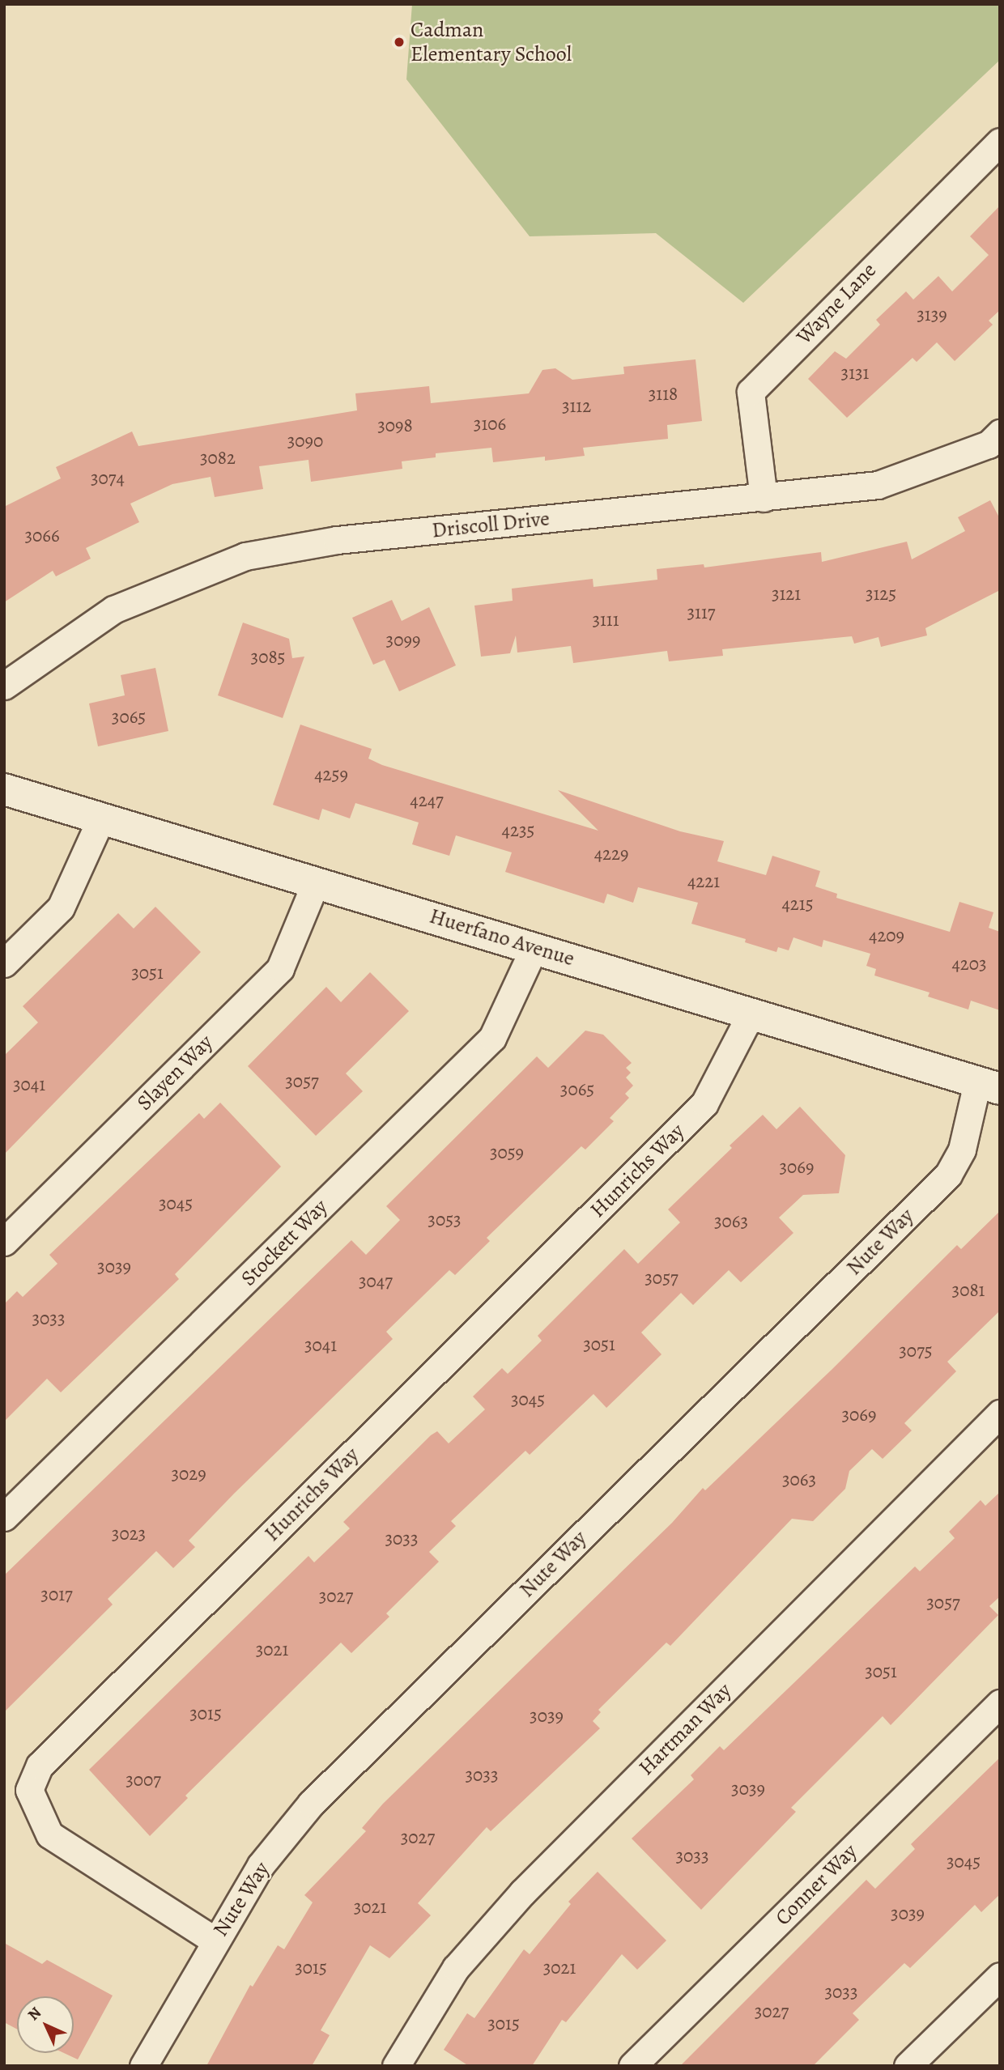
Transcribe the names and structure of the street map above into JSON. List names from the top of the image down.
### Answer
{
  "streets": {
    "street": [
      "Wayne Lane",
      "Driscoll Drive",
      "Huerfano Avenue",
      "Slayen Way",
      "Hunrichs Way",
      "Nute Way",
      "Stockett Way",
      "Hartman Way",
      "Conner Way"
    ]
  },
  "crossings": [
    ["Wayne Lane", "Driscoll Drive"],
    ["Huerfano Avenue", "Slayen Way"],
    ["Huerfano Avenue", "Hunrichs Way"],
    ["Huerfano Avenue", "Nute Way"],
    ["Huerfano Avenue", "Stockett Way"],
    ["Hunrichs Way", "Nute Way"]
  ],
  "places": ["Cadman Elementary School"],
  "house_numbers": [
    "3139",
    "3131",
    "3118",
    "3112",
    "3106",
    "3098",
    "3090",
    "3082",
    "3074",
    "3066",
    "3121",
    "3125",
    "3117",
    "3111",
    "3099",
    "3085",
    "3065",
    "4259",
    "4247",
    "4235",
    "4229",
    "4221",
    "4215",
    "4209",
    "4203",
    "3051",
    "3057",
    "3041",
    "3065",
    "3059",
    "3069",
    "3045",
    "3053",
    "3063",
    "3039",
    "3057",
    "3047",
    "3081",
    "3033",
    "3051",
    "3041",
    "3075",
    "3045",
    "3069",
    "3029",
    "3063",
    "3023",
    "3033",
    "3017",
    "3027",
    "3057",
    "3021",
    "3051",
    "3015",
    "3039",
    "3033",
    "3007",
    "3039",
    "3027",
    "3033",
    "3045",
    "3021",
    "3039",
    "3015",
    "3021",
    "3033",
    "3027",
    "3015"
  ],
  "north": "top left"
}
